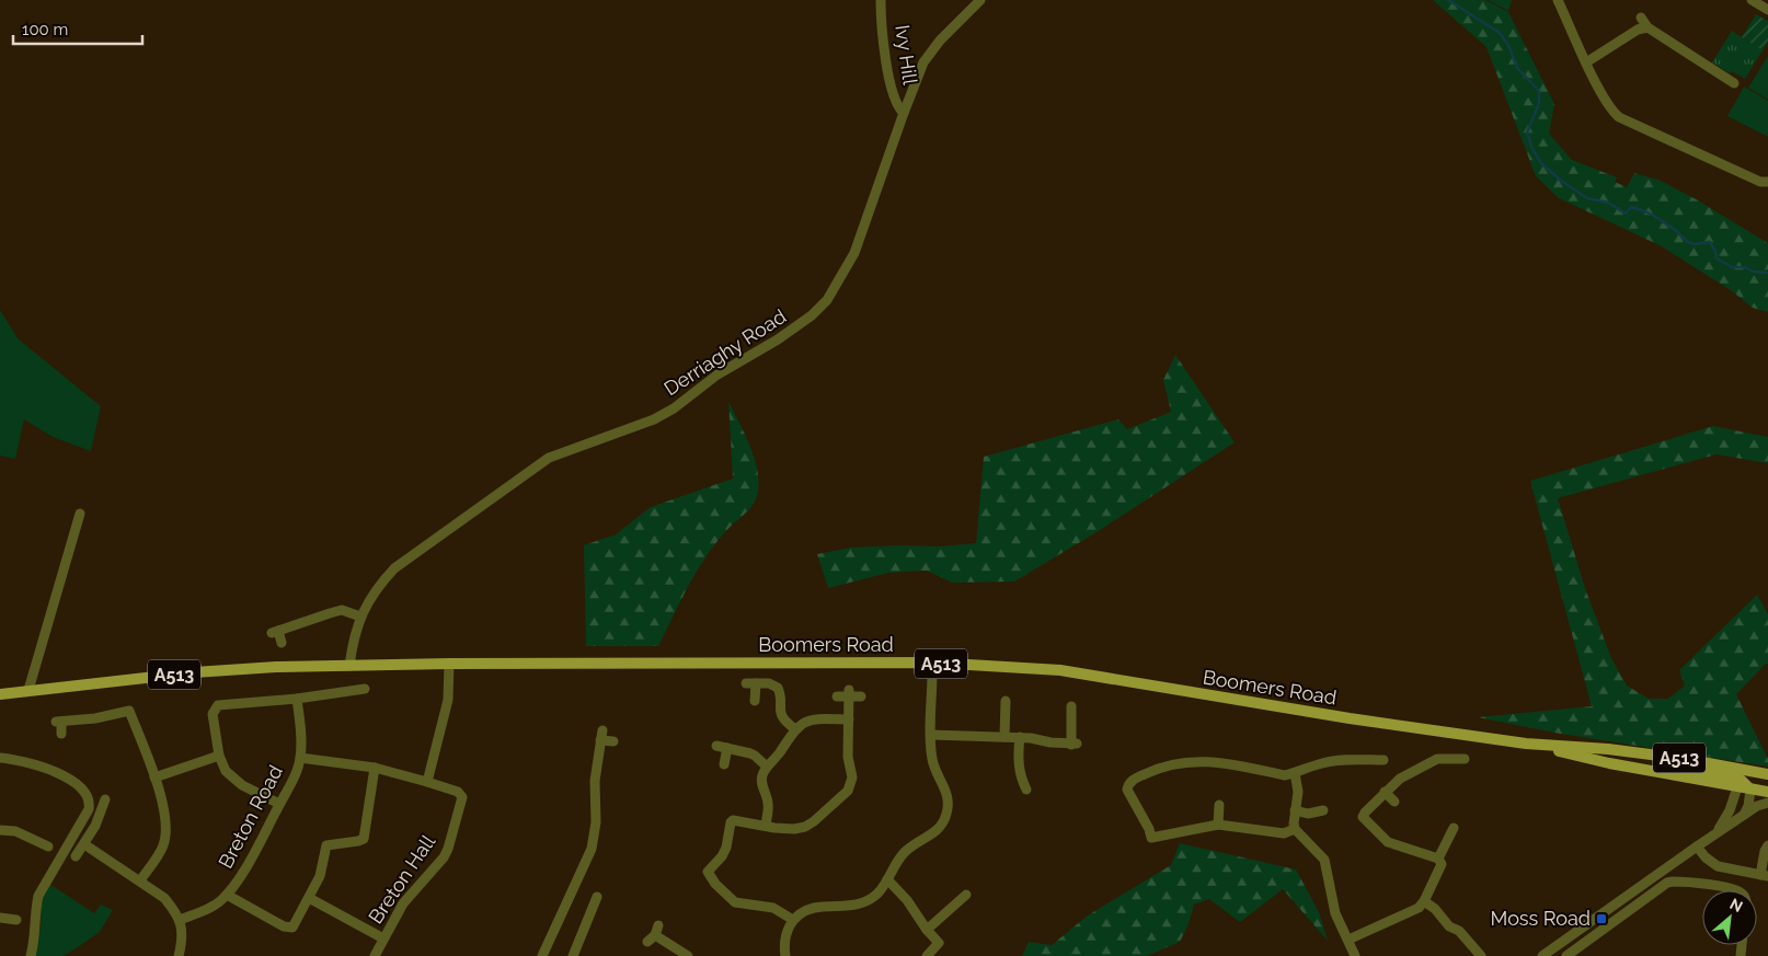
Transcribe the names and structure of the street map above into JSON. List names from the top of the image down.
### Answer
{
  "streets": {
    "main road": ["Boomers Road", "A513"],
    "street": [
      "Ivy Hill",
      "Derriaghy Road",
      "Breton Road",
      "Breton Hall"
    ]
  },
  "crossings": [
    ["Ivy Hill", "Derriaghy Road"],
    ["Derriaghy Road", "Boomers Road"],
    ["Derriaghy Road", "A513"],
    ["Boomers Road", "A513"],
    ["Breton Road", "Breton Hall"]
  ],
  "places": {
    "transit": ["Moss Road"]
  },
  "scale_bar": "100 m",
  "north": "top right"
}
